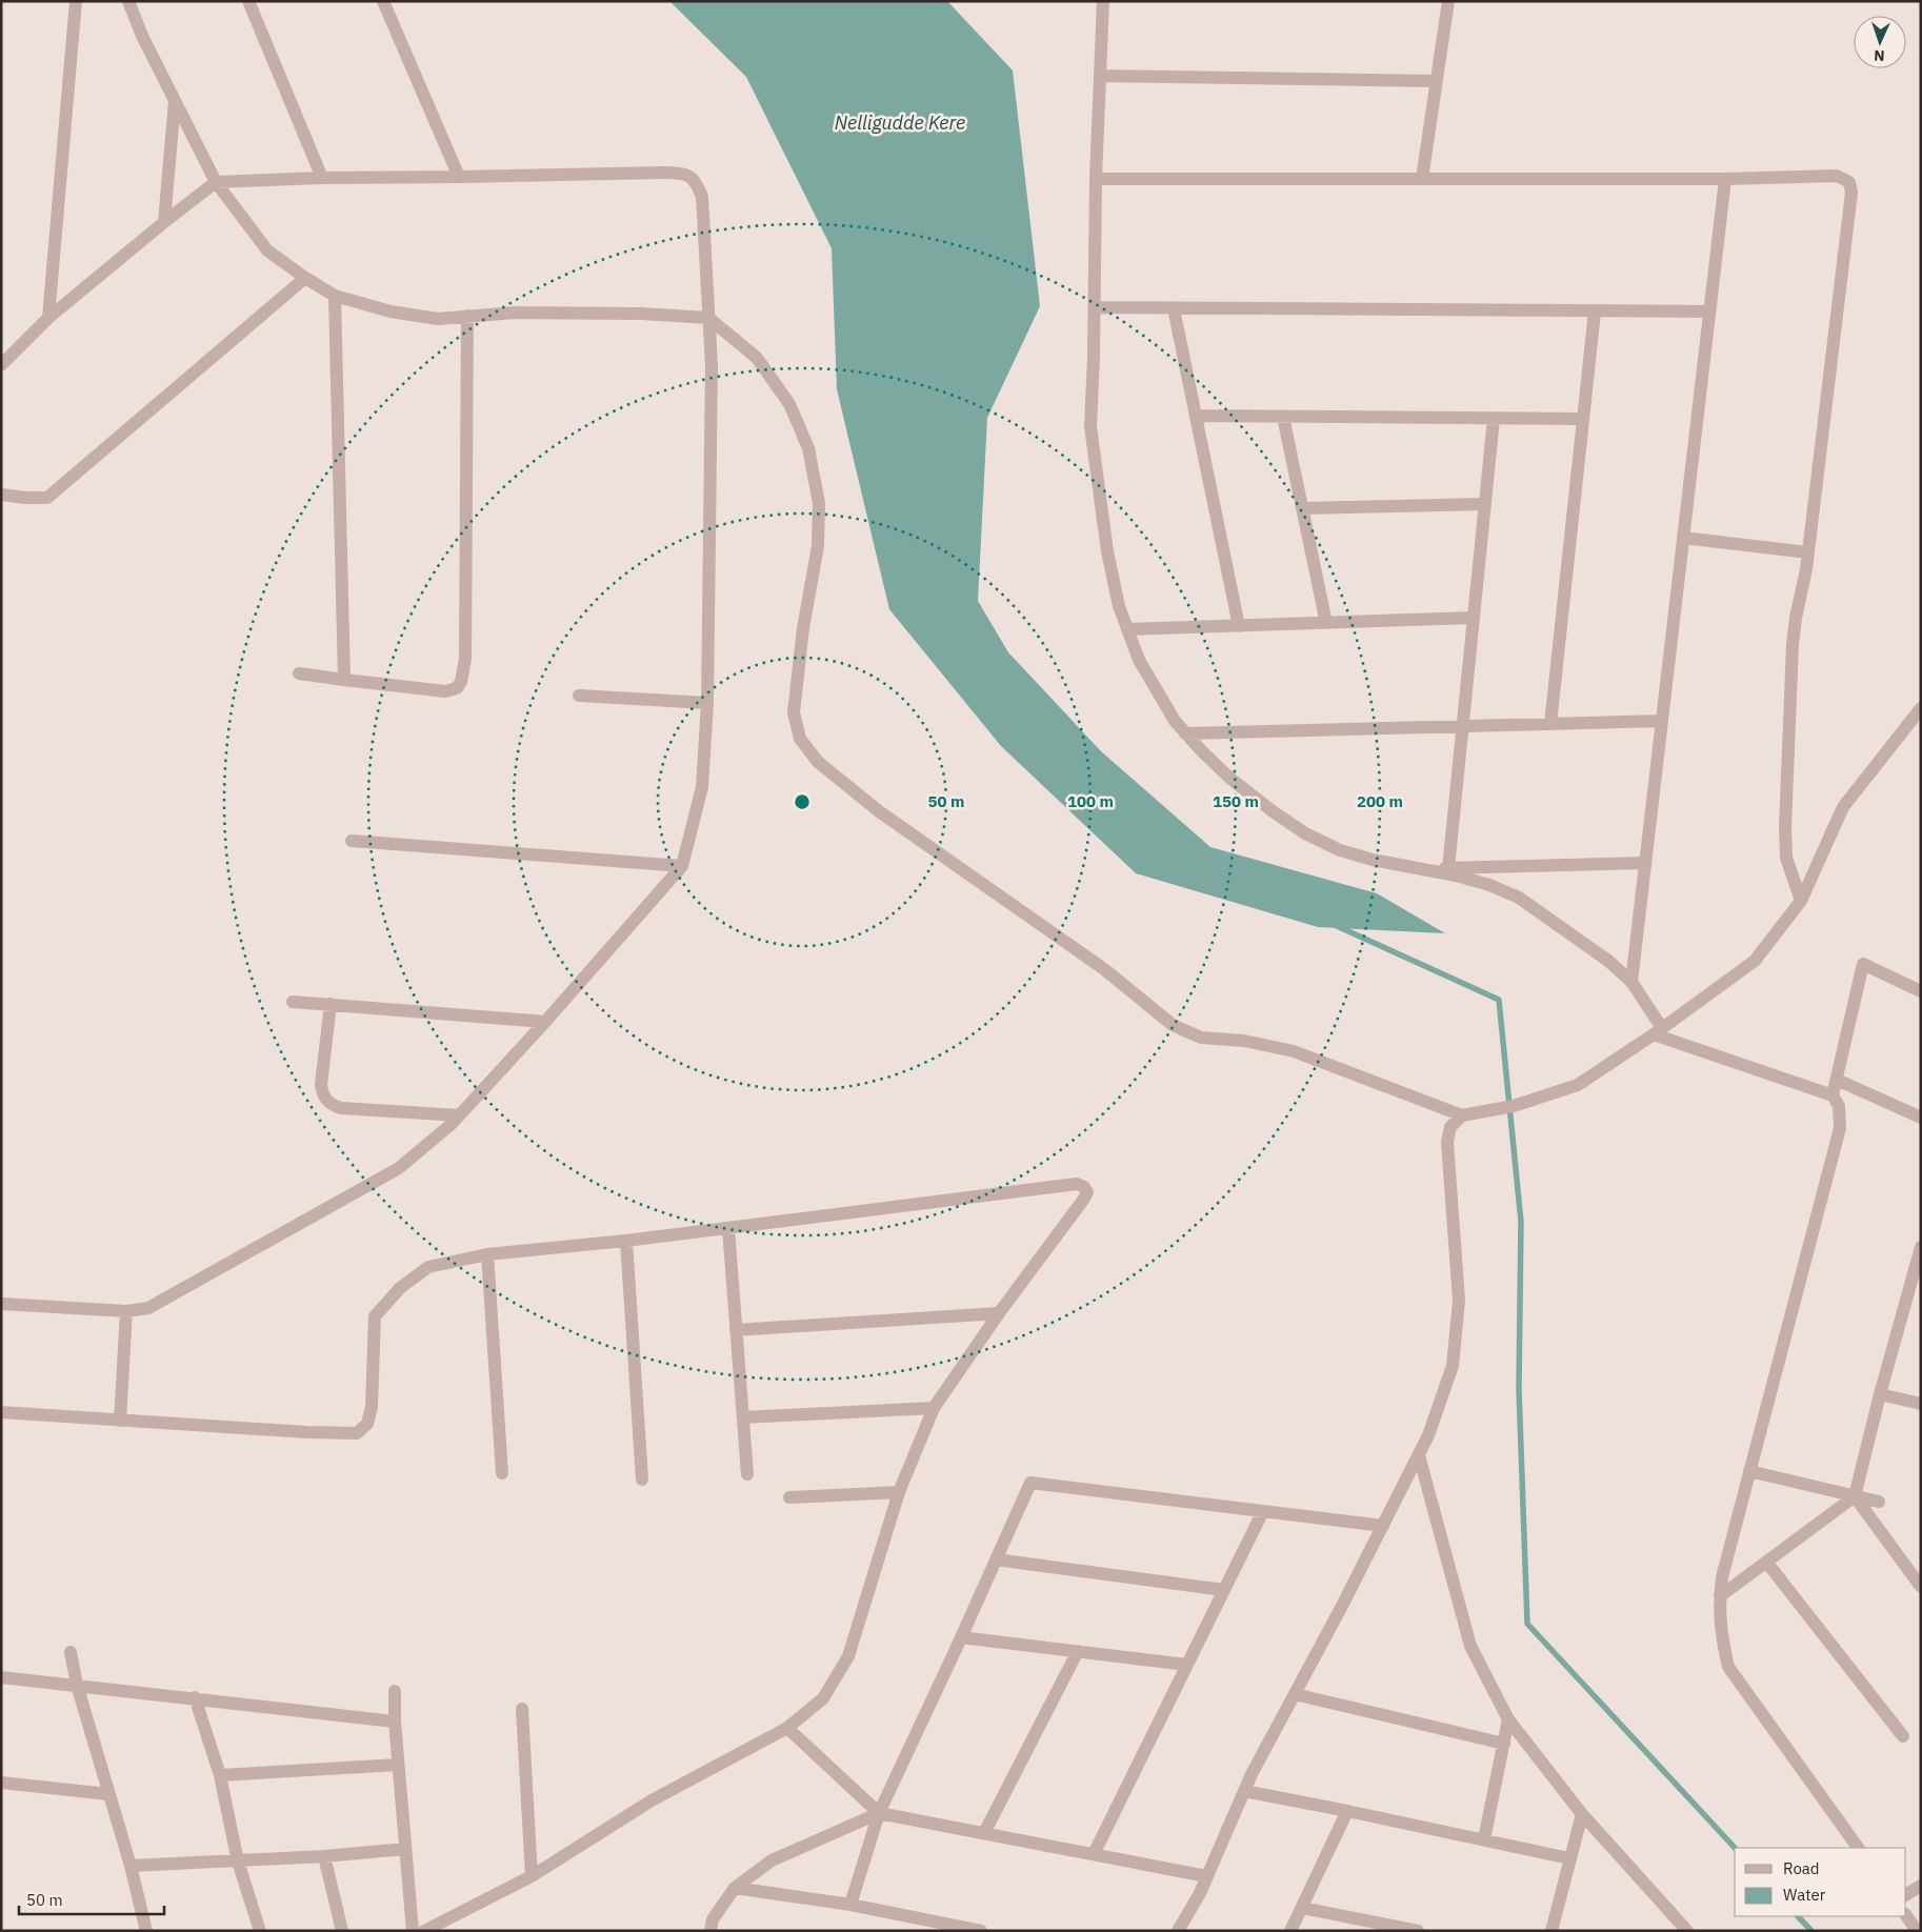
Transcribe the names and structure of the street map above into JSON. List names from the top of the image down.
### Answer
{
  "water": ["Nelligudde Kere"],
  "legend": ["Road", "Water"],
  "scale_bar": "50 m",
  "north": "bottom",
  "rings": [
    "50 m",
    "100 m",
    "150 m",
    "200 m"
  ]
}
